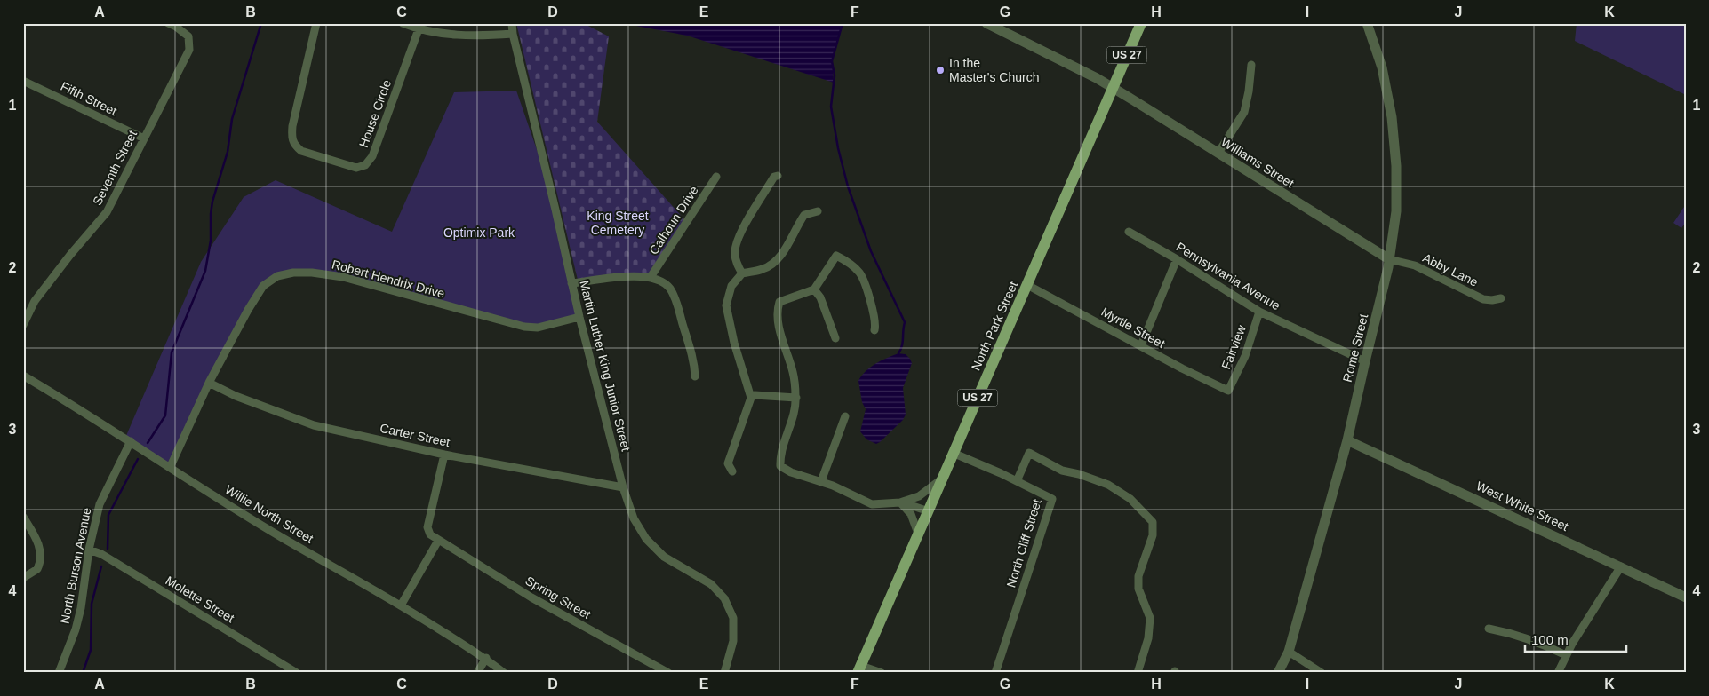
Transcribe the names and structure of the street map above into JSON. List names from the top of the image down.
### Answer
{
  "streets": {
    "main road": ["US 27", "North Park Street"],
    "street": [
      "Fifth Street",
      "House Circle",
      "Williams Street",
      "Seventh Street",
      "Calhoun Drive",
      "Abby Lane",
      "Pennsylvania Avenue",
      "Robert Hendrix Drive",
      "Myrtle Street",
      "Fairview",
      "Rome Street",
      "Martin Luther King Junior Street",
      "Carter Street",
      "West White Street",
      "Willie North Street",
      "North Cliff Street",
      "North Burson Avenue",
      "Spring Street",
      "Molette Street"
    ]
  },
  "crossings": [
    ["US 27", "Williams Street"],
    ["US 27", "North Park Street"],
    ["Fifth Street", "Seventh Street"],
    ["Williams Street", "Abby Lane"],
    ["Williams Street", "North Park Street"],
    ["Williams Street", "Rome Street"],
    ["Abby Lane", "Rome Street"],
    ["Pennsylvania Avenue", "Fairview"],
    ["Pennsylvania Avenue", "Rome Street"],
    ["Robert Hendrix Drive", "Martin Luther King Junior Street"],
    ["Robert Hendrix Drive", "Carter Street"],
    ["Robert Hendrix Drive", "Willie North Street"],
    ["North Park Street", "Myrtle Street"],
    ["North Park Street", "North Cliff Street"],
    ["Myrtle Street", "Fairview"],
    ["Rome Street", "West White Street"],
    ["Martin Luther King Junior Street", "Carter Street"],
    ["Willie North Street", "North Burson Avenue"],
    ["North Burson Avenue", "Molette Street"]
  ],
  "parks": ["King Street Cemetery", "Optimix Park"],
  "places": ["In the Master's Church"],
  "scale_bar": "100 m",
  "grid": {
    "columns": [
      "A",
      "B",
      "C",
      "D",
      "E",
      "F",
      "G",
      "H",
      "I",
      "J",
      "K"
    ],
    "rows": [
      "1",
      "2",
      "3",
      "4"
    ]
  }
}
